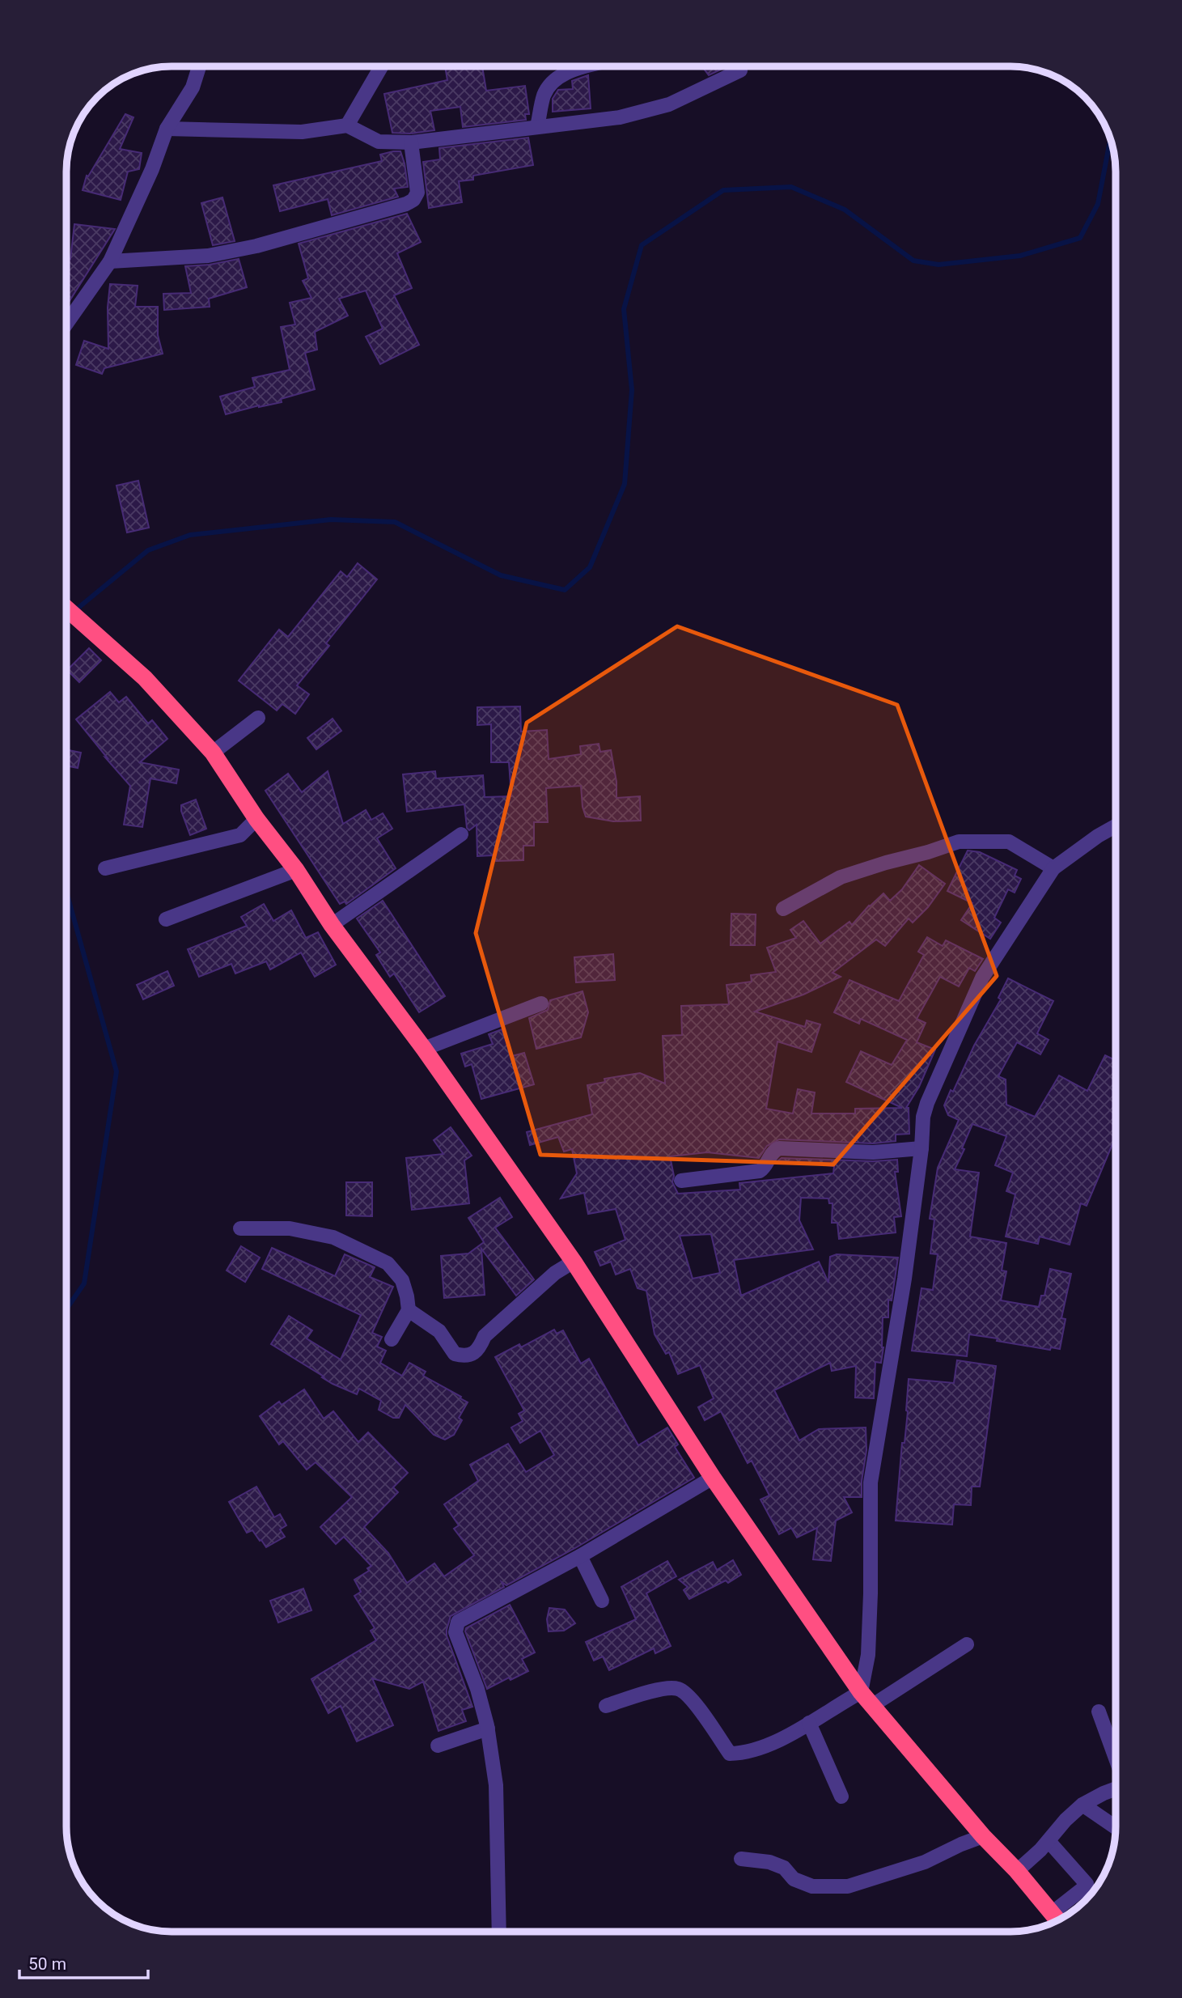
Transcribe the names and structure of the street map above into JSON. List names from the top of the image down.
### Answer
{
  "scale_bar": "50 m"
}
